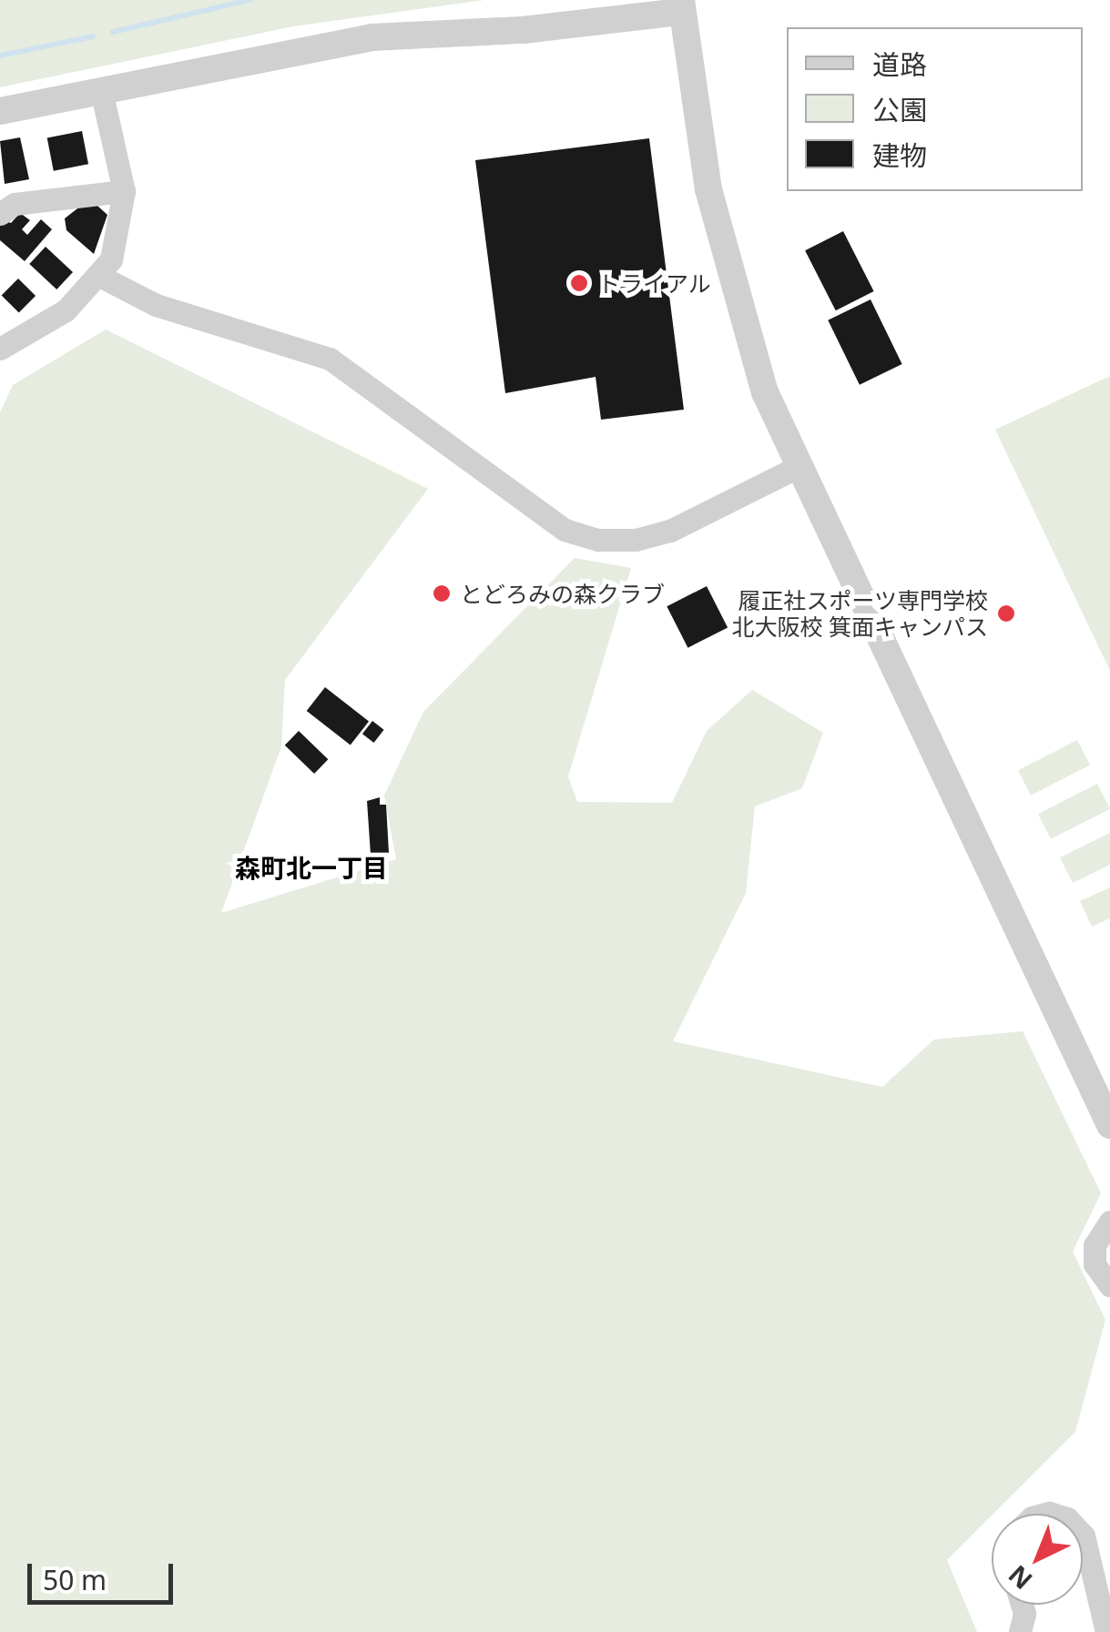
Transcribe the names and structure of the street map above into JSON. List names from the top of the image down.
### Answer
{
  "districts": ["森町北一丁目"],
  "places": ["トライアル", "とどろみの森クラブ", "履正社スポーツ専門学校 北大阪校 箕面キャンパス"],
  "legend": ["道路", "公園", "建物"],
  "scale_bar": "50 m",
  "north": "bottom left"
}
